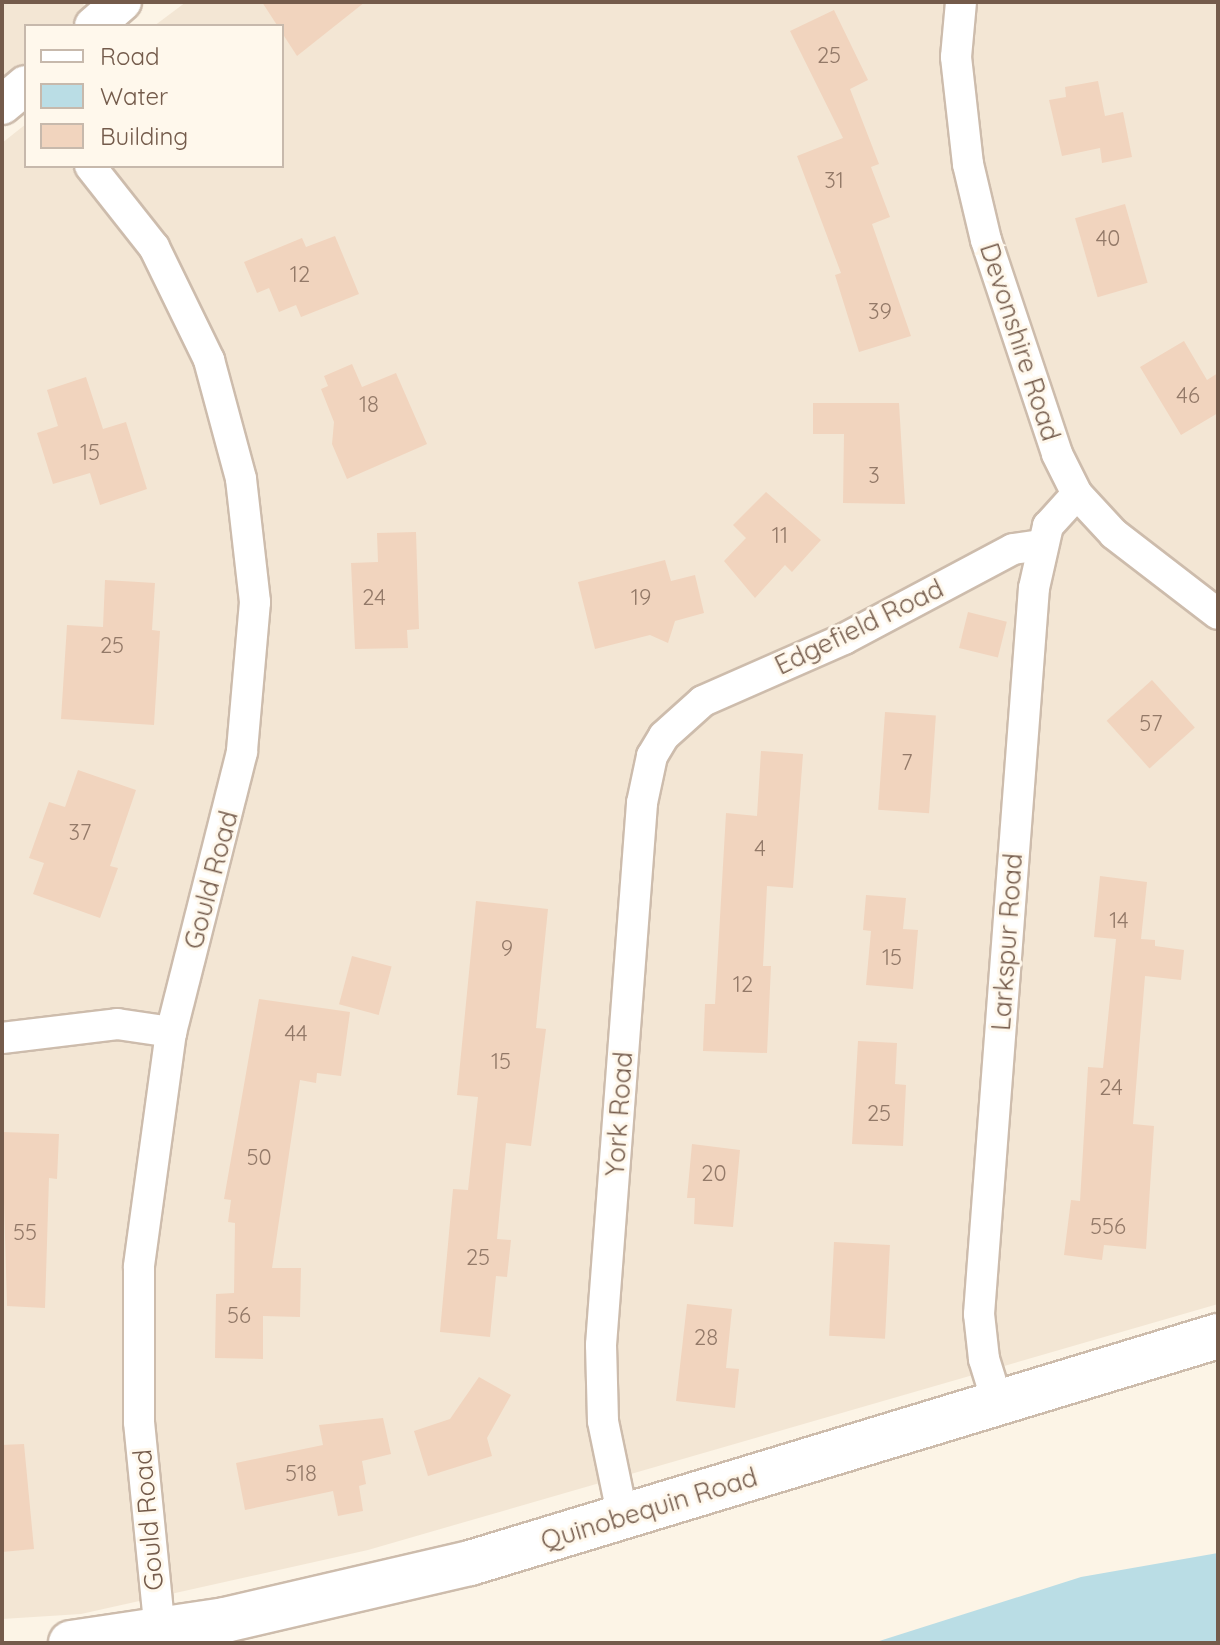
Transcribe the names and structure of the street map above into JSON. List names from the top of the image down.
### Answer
{
  "streets": {
    "main road": ["Quinobequin Road"],
    "street": [
      "Devonshire Road",
      "Edgefield Road",
      "Gould Road",
      "Larkspur Road",
      "York Road"
    ]
  },
  "crossings": [
    ["Devonshire Road", "Larkspur Road"],
    ["Edgefield Road", "Larkspur Road"],
    ["Edgefield Road", "York Road"],
    ["Gould Road", "Quinobequin Road"],
    ["Larkspur Road", "Quinobequin Road"],
    ["York Road", "Quinobequin Road"]
  ],
  "house_numbers": [
    "25",
    "31",
    "40",
    "12",
    "39",
    "46",
    "18",
    "15",
    "3",
    "11",
    "24",
    "19",
    "25",
    "57",
    "7",
    "37",
    "4",
    "14",
    "9",
    "15",
    "12",
    "44",
    "15",
    "24",
    "25",
    "50",
    "20",
    "556",
    "55",
    "25",
    "56",
    "28",
    "518"
  ],
  "legend": ["Road", "Water", "Building"]
}
